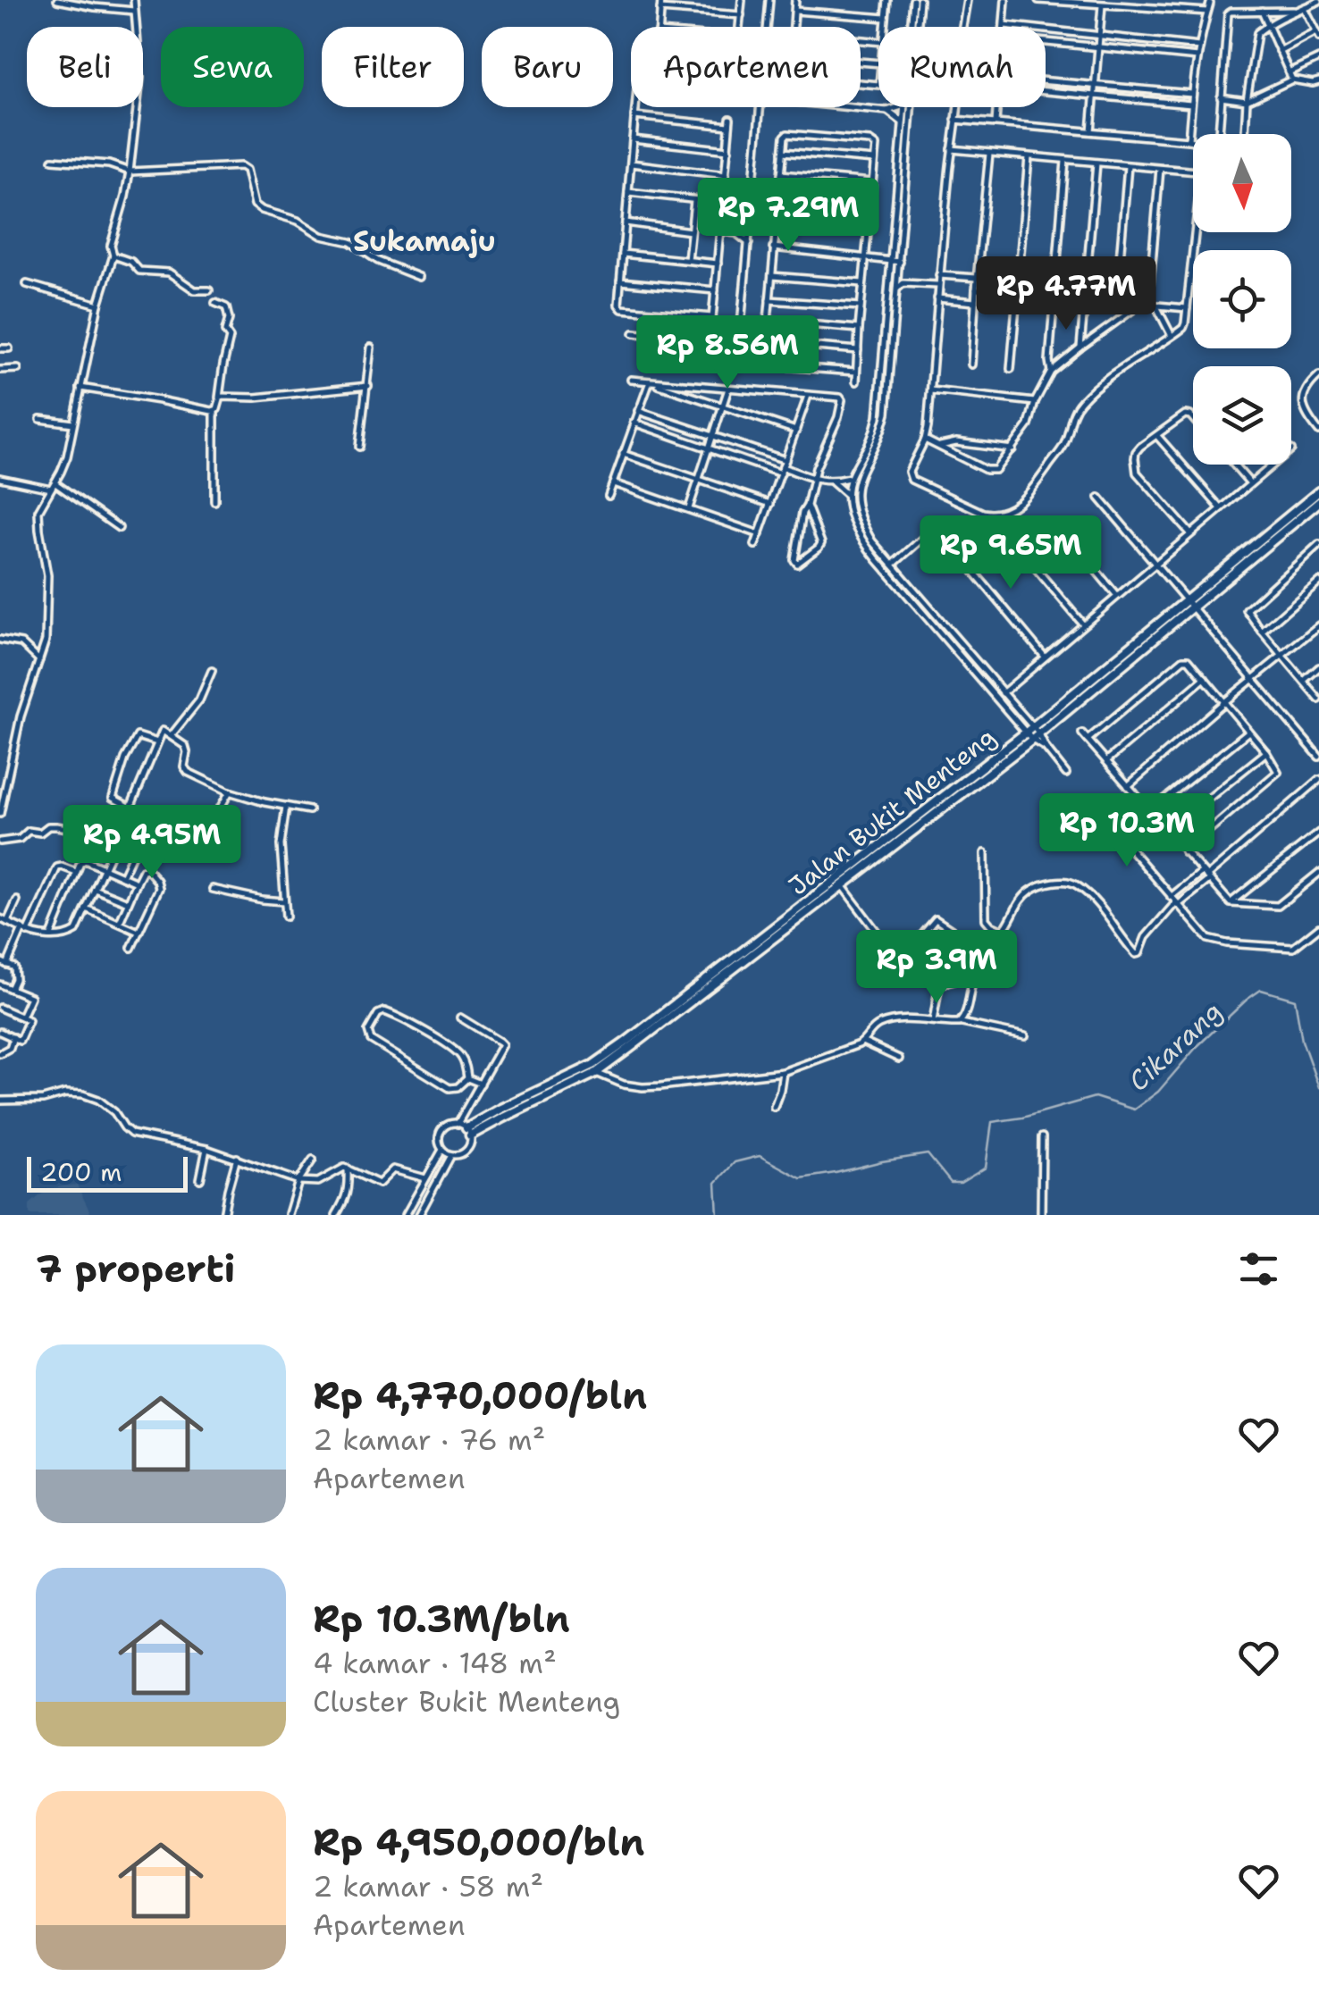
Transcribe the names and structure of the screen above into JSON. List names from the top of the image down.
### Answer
{
  "streets": {
    "street": ["Jalan Bukit Menteng"]
  },
  "districts": ["Sukamaju"],
  "water": ["Cikarang"],
  "scale_bar": "200 m",
  "north": "bottom",
  "page": {
    "chip": [
      "Beli",
      "Sewa",
      "Filter",
      "Baru",
      "Apartemen",
      "Rumah"
    ],
    "price": [
      "Rp 7.29M",
      "Rp 4.77M",
      "Rp 8.56M",
      "Rp 9.65M",
      "Rp 10.3M",
      "Rp 4.95M",
      "Rp 3.9M"
    ],
    "scale": "200 m",
    "heading": "7 properti",
    "list": [
      {
        "name": "Rp 4,770,000/bln",
        "note": "2 kamar · 76 m² · Apartemen"
      },
      {
        "name": "Rp 10.3M/bln",
        "note": "4 kamar · 148 m² · Cluster Bukit Menteng"
      },
      {
        "name": "Rp 4,950,000/bln",
        "note": "2 kamar · 58 m² · Apartemen"
      }
    ]
  }
}
